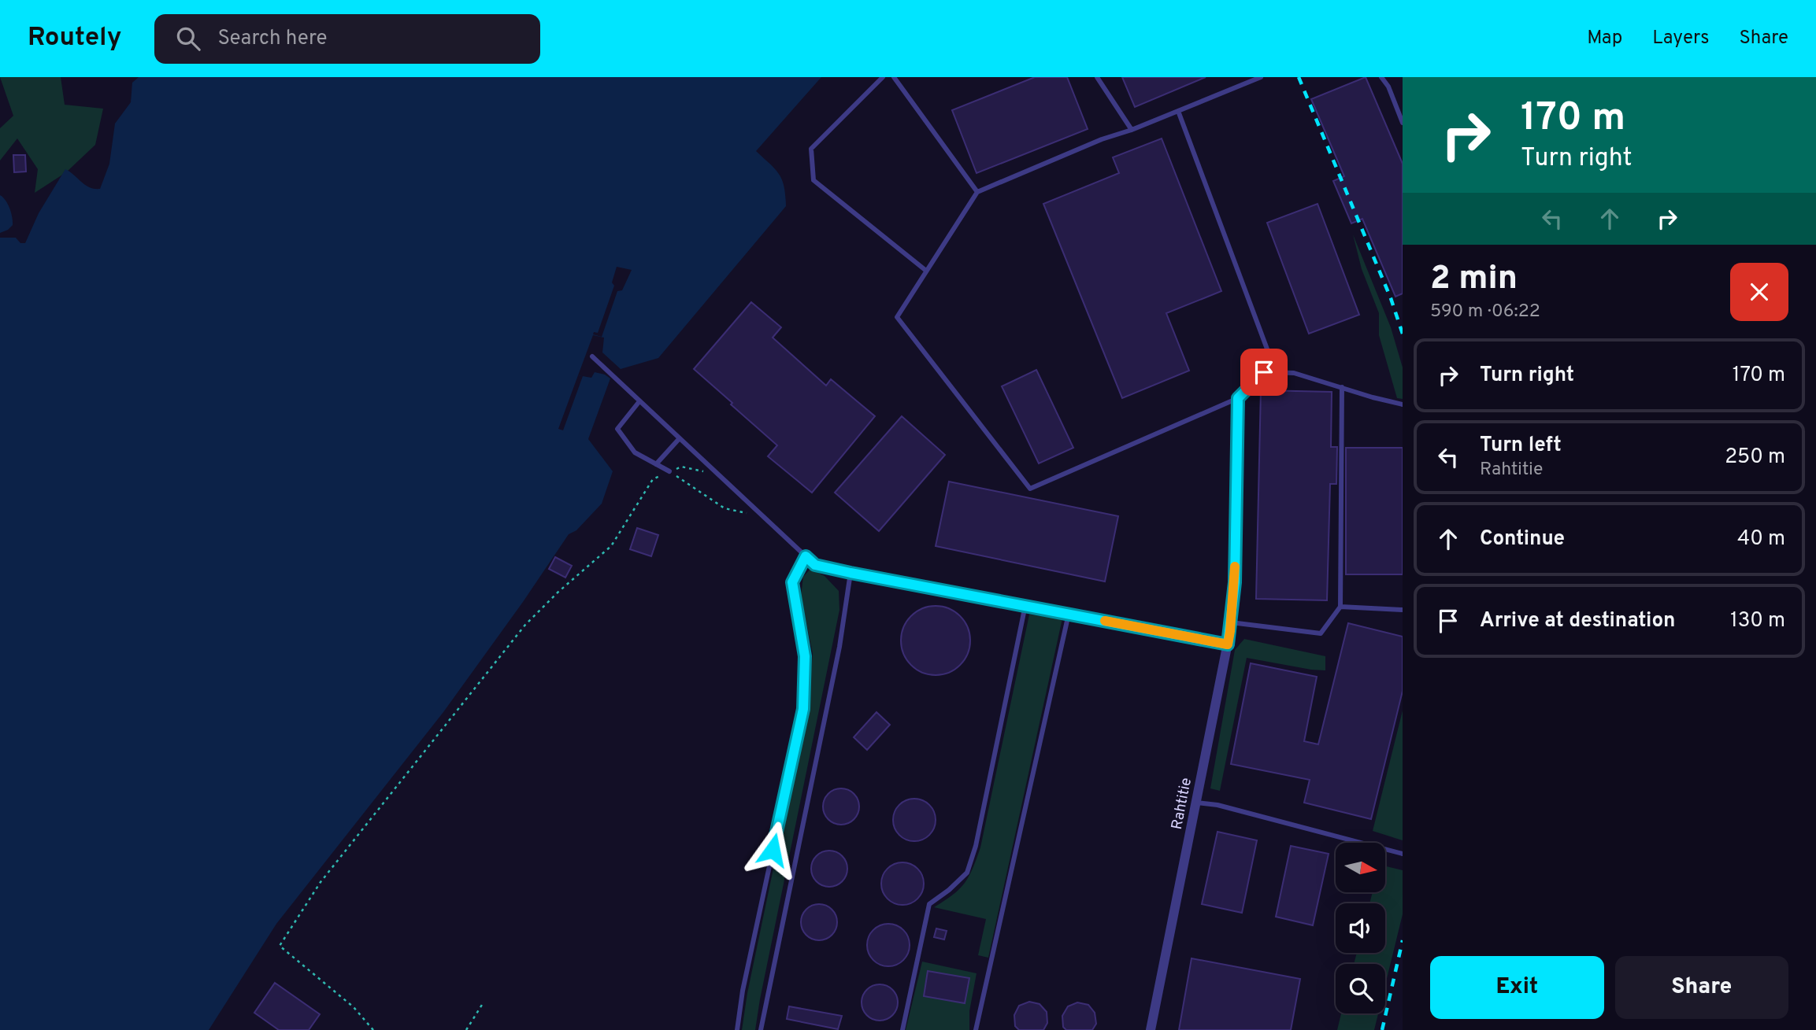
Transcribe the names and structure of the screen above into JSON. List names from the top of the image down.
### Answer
{
  "streets": {
    "street": ["Rahtitie"]
  },
  "north": "right",
  "page": {
    "header": "Routely",
    "search": "Search here",
    "nav": ["Map", "Layers", "Share"],
    "turn": ["170 m", "Turn right"],
    "heading": ["2 min", "590 m · 06:22"],
    "list": [
      {
        "name": "Turn right",
        "value": "170 m"
      },
      {
        "name": "Turn left",
        "note": "Rahtitie",
        "value": "250 m"
      },
      {
        "name": "Continue",
        "value": "40 m"
      },
      {
        "name": "Arrive at destination",
        "value": "130 m"
      }
    ],
    "buttons": ["Exit", "Share"]
  }
}
